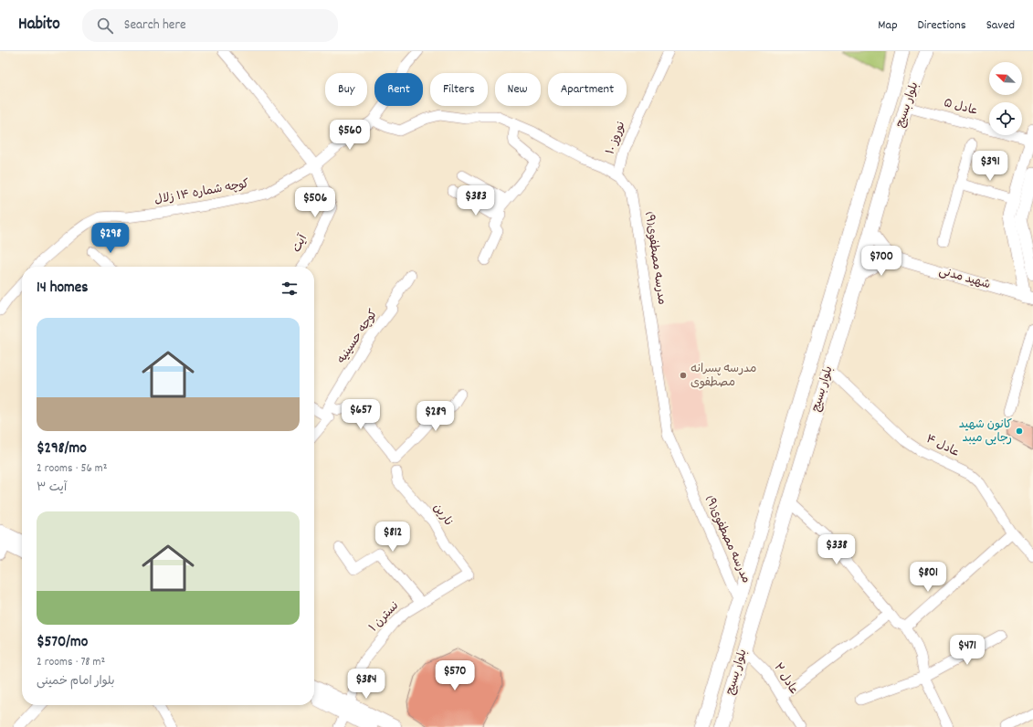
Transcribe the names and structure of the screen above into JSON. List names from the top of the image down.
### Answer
{
  "streets": {
    "main road": ["بلوار بسیج"],
    "street": [
      "عادل ۵",
      "نوروز ۱۰",
      "کوچه شماره ۱۴ زلال",
      "آیت",
      "مدرسه مصطفوی(۹)",
      "شهید مدنی",
      "کوچه حسینیه",
      "عادل ۴",
      "نارین",
      "نسترن ۱",
      "عادل ۲"
    ]
  },
  "crossings": [
    ["بلوار بسیج", "عادل ۵"],
    ["بلوار بسیج", "مدرسه مصطفوی(۹)"],
    ["بلوار بسیج", "شهید مدنی"],
    ["بلوار بسیج", "عادل ۴"],
    ["بلوار بسیج", "عادل ۲"],
    ["نوروز ۱۰", "مدرسه مصطفوی(۹)"],
    ["کوچه شماره ۱۴ زلال", "آیت"],
    ["کوچه شماره ۱۴ زلال", "مدرسه مصطفوی(۹)"],
    ["نارین", "نسترن ۱"]
  ],
  "places": ["مدرسه پسرانه مصطفوی", "کانون شهید رجایی میبد"],
  "north": "top left",
  "page": {
    "header": "Habito",
    "search": "Search here",
    "nav": ["Map", "Directions", "Saved"],
    "chip": [
      "Buy",
      "Rent",
      "Filters",
      "New",
      "Apartment"
    ],
    "price": [
      "$560",
      "$391",
      "$383",
      "$506",
      "$298",
      "$700",
      "$657",
      "$289",
      "$812",
      "$338",
      "$801",
      "$471",
      "$570",
      "$384"
    ],
    "heading": "14 homes",
    "list": [
      {
        "name": "$298/mo",
        "note": "2 rooms · 56 m² · آیت ۳"
      },
      {
        "name": "$570/mo",
        "note": "2 rooms · 78 m² · بلوار امام خمینی"
      }
    ]
  }
}
